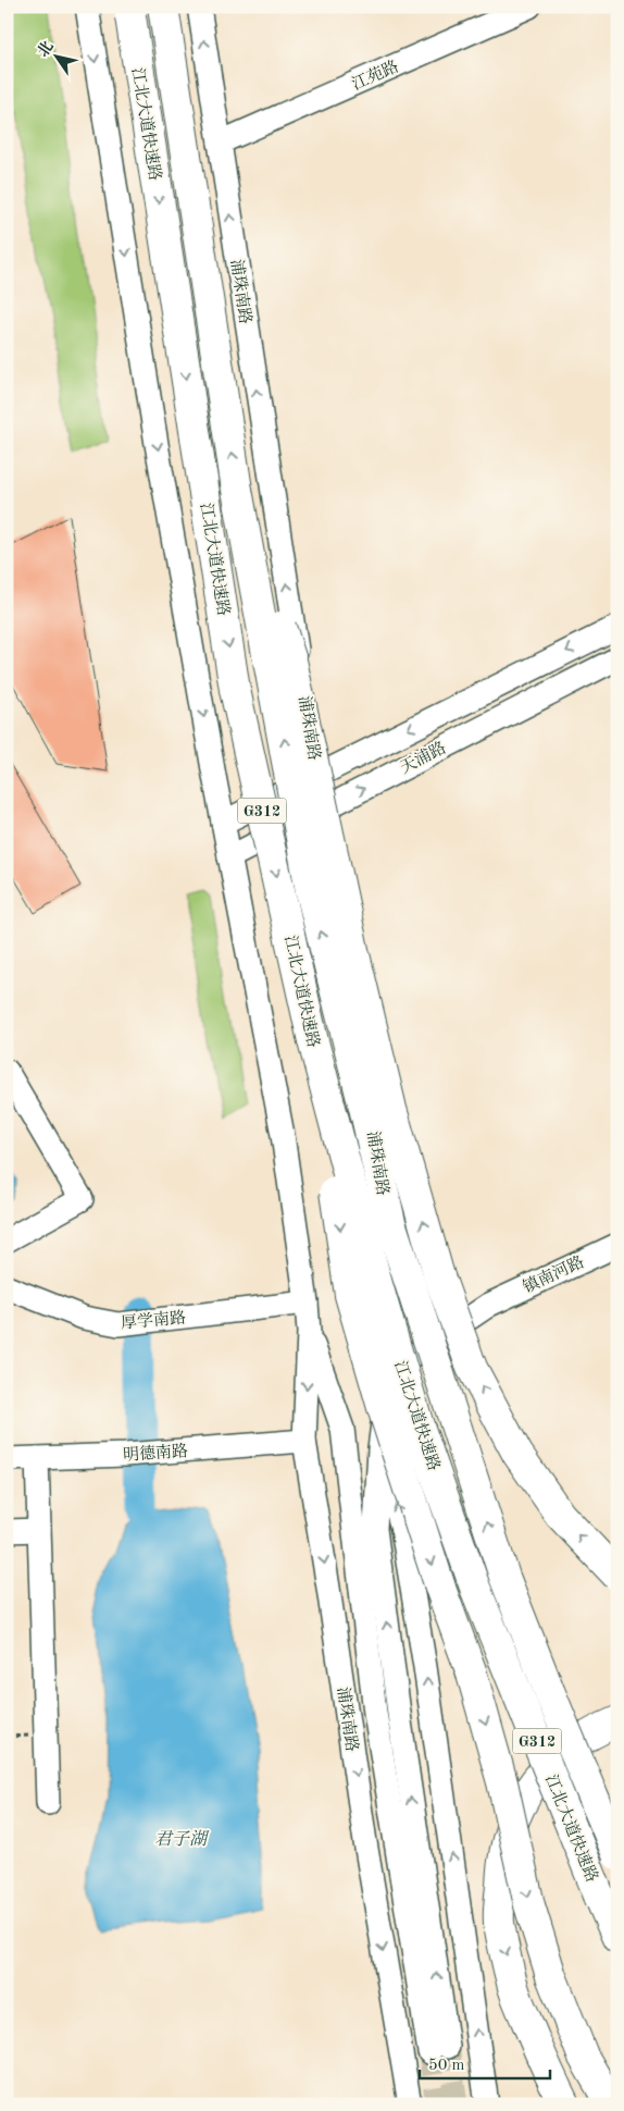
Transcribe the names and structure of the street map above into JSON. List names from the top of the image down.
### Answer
{
  "streets": {
    "highway": ["江北大道快速路", "G312"],
    "street": [
      "江苑路",
      "浦珠南路",
      "天浦路",
      "镇南河路",
      "厚学南路",
      "明德南路"
    ]
  },
  "crossings": [
    ["江苑路", "浦珠南路"],
    ["浦珠南路", "天浦路"],
    ["浦珠南路", "镇南河路"],
    ["浦珠南路", "厚学南路"],
    ["浦珠南路", "明德南路"]
  ],
  "water": ["君子湖"],
  "scale_bar": "50 m",
  "north": "top left"
}
